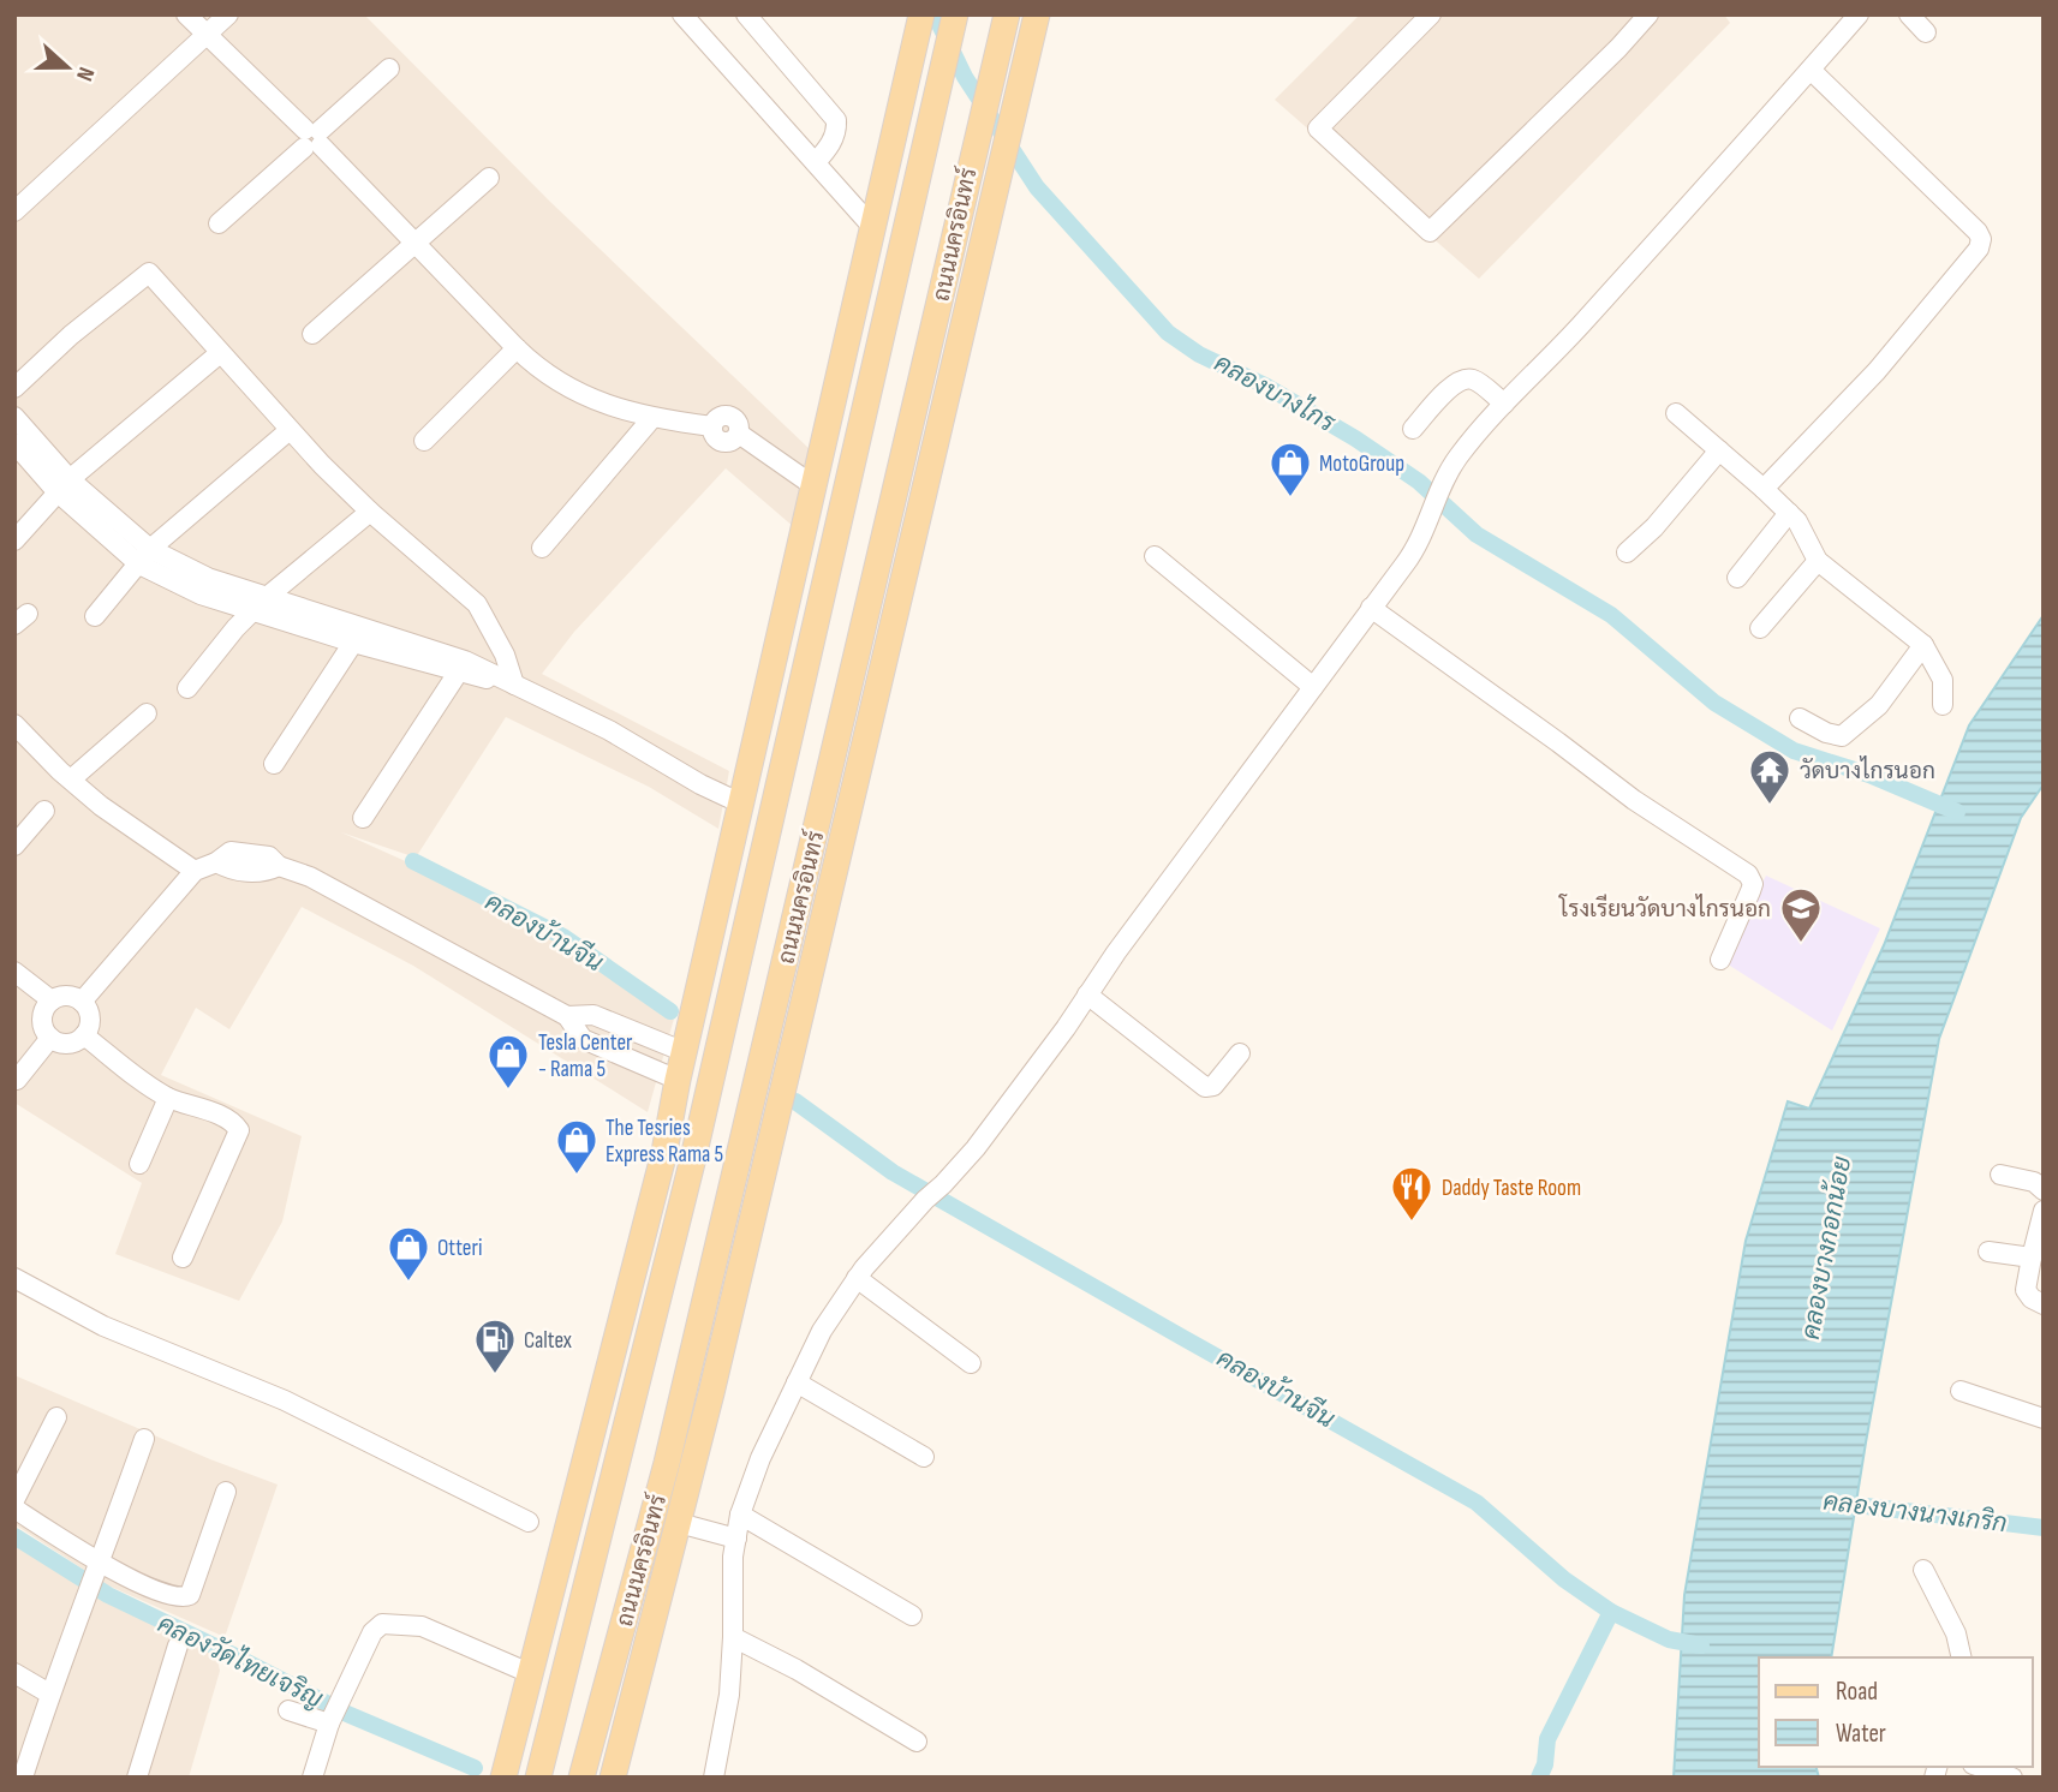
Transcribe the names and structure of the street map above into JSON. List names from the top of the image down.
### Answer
{
  "streets": {
    "main road": ["ถนนนครอินทร์"]
  },
  "water": [
    "คลองบางไกร",
    "คลองบ้านจีน",
    "คลองบางกอกน้อย",
    "คลองบางนางเกริก",
    "คลองวัดไทยเจริญ"
  ],
  "places": {
    "shop": [
      "MotoGroup",
      "Tesla Center - Rama 5",
      "The Tesries Express Rama 5",
      "Otteri"
    ],
    "temple": ["วัดบางไกรนอก"],
    "school or university": ["โรงเรียนวัดบางไกรนอก"],
    "restaurant": ["Daddy Taste Room"],
    "fuel station": ["Caltex"]
  },
  "legend": ["Road", "Water"],
  "north": "right"
}
